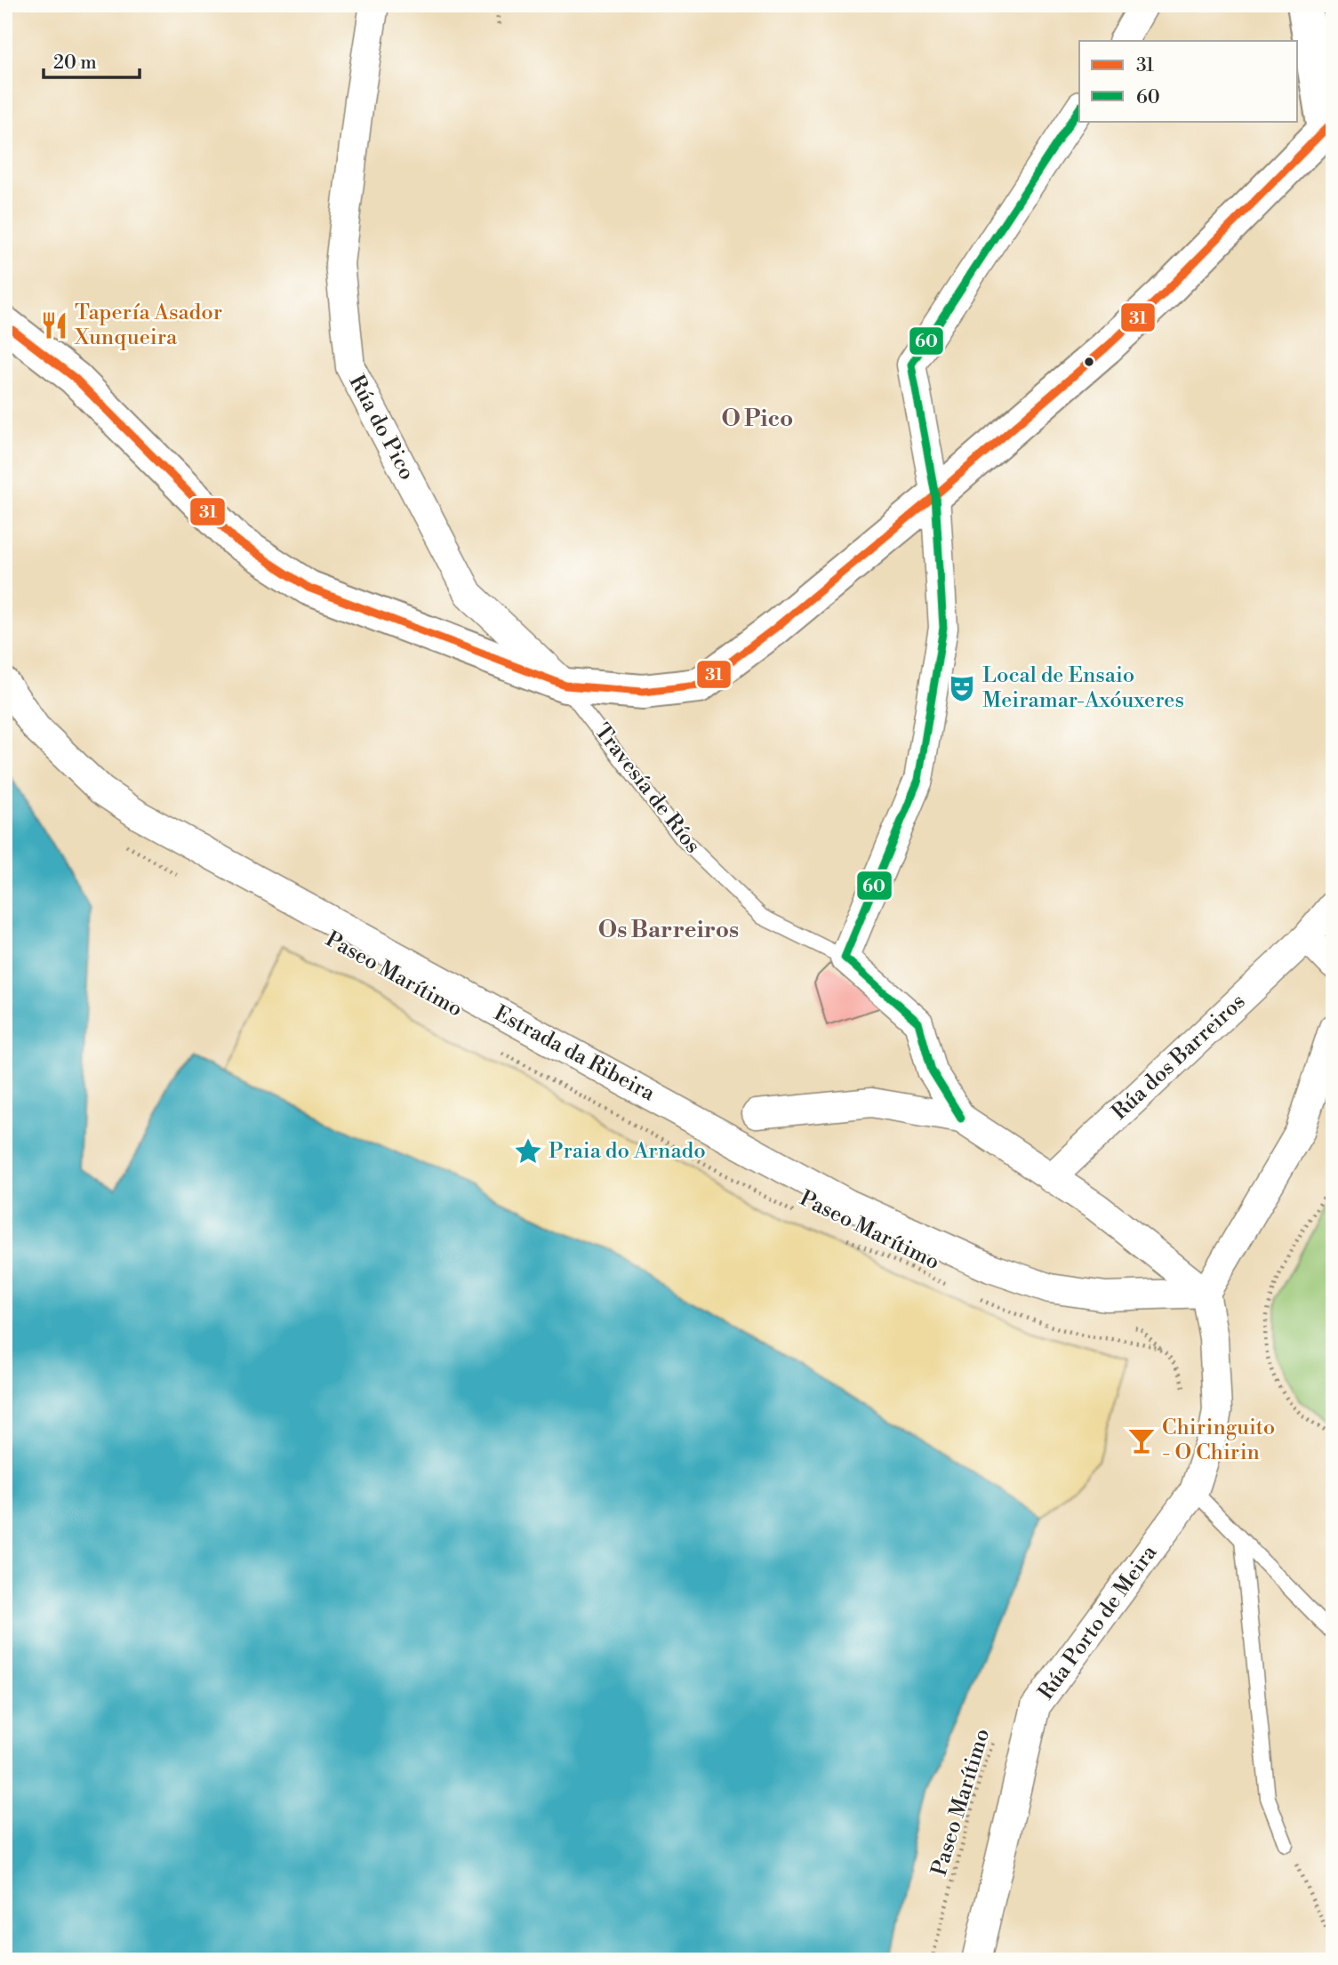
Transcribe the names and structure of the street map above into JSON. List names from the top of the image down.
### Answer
{
  "streets": {
    "street": [
      "Rúa do Pico",
      "Travesía de Ríos",
      "Estrada da Ribeira",
      "Rúa dos Barreiros",
      "Rúa Porto de Meira"
    ],
    "path": ["Paseo Marítimo"]
  },
  "crossings": [
    ["Rúa do Pico", "Travesía de Ríos"],
    ["Estrada da Ribeira", "Rúa Porto de Meira"]
  ],
  "districts": ["O Pico", "Os Barreiros"],
  "places": {
    "restaurant": ["Tapería Asador Xunqueira"],
    "theatre": ["Local de Ensaio Meiramar-Axóuxeres"],
    "place": ["Praia do Arnado"],
    "bar": ["Chiringuito - O Chirin"]
  },
  "lines": ["transit line 60", "transit line 31"],
  "legend": ["31", "60"],
  "scale_bar": "20 m"
}
